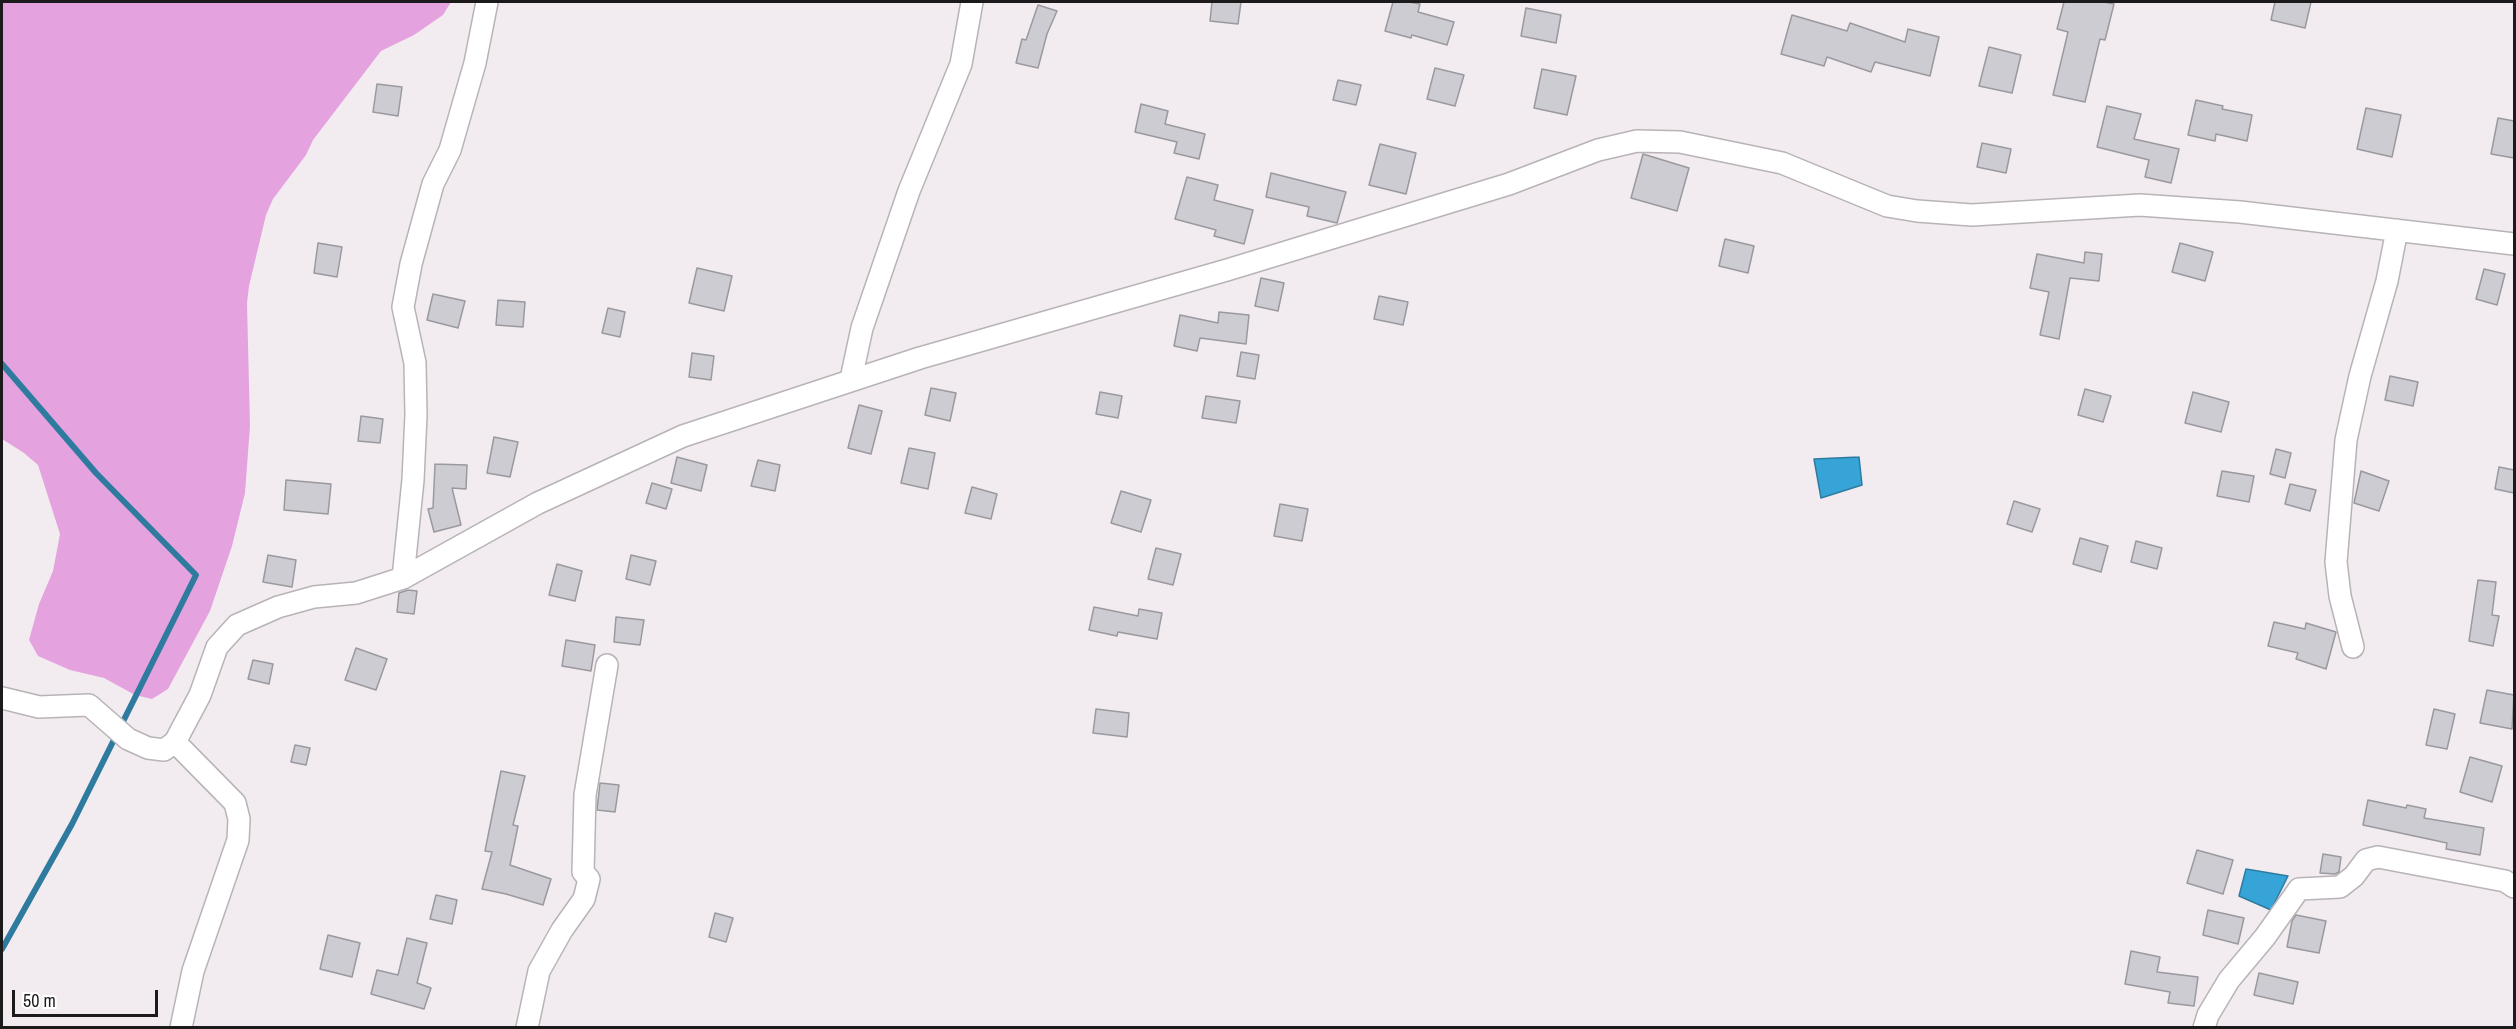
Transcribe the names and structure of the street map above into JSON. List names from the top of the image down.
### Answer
{
  "scale_bar": "50 m"
}
